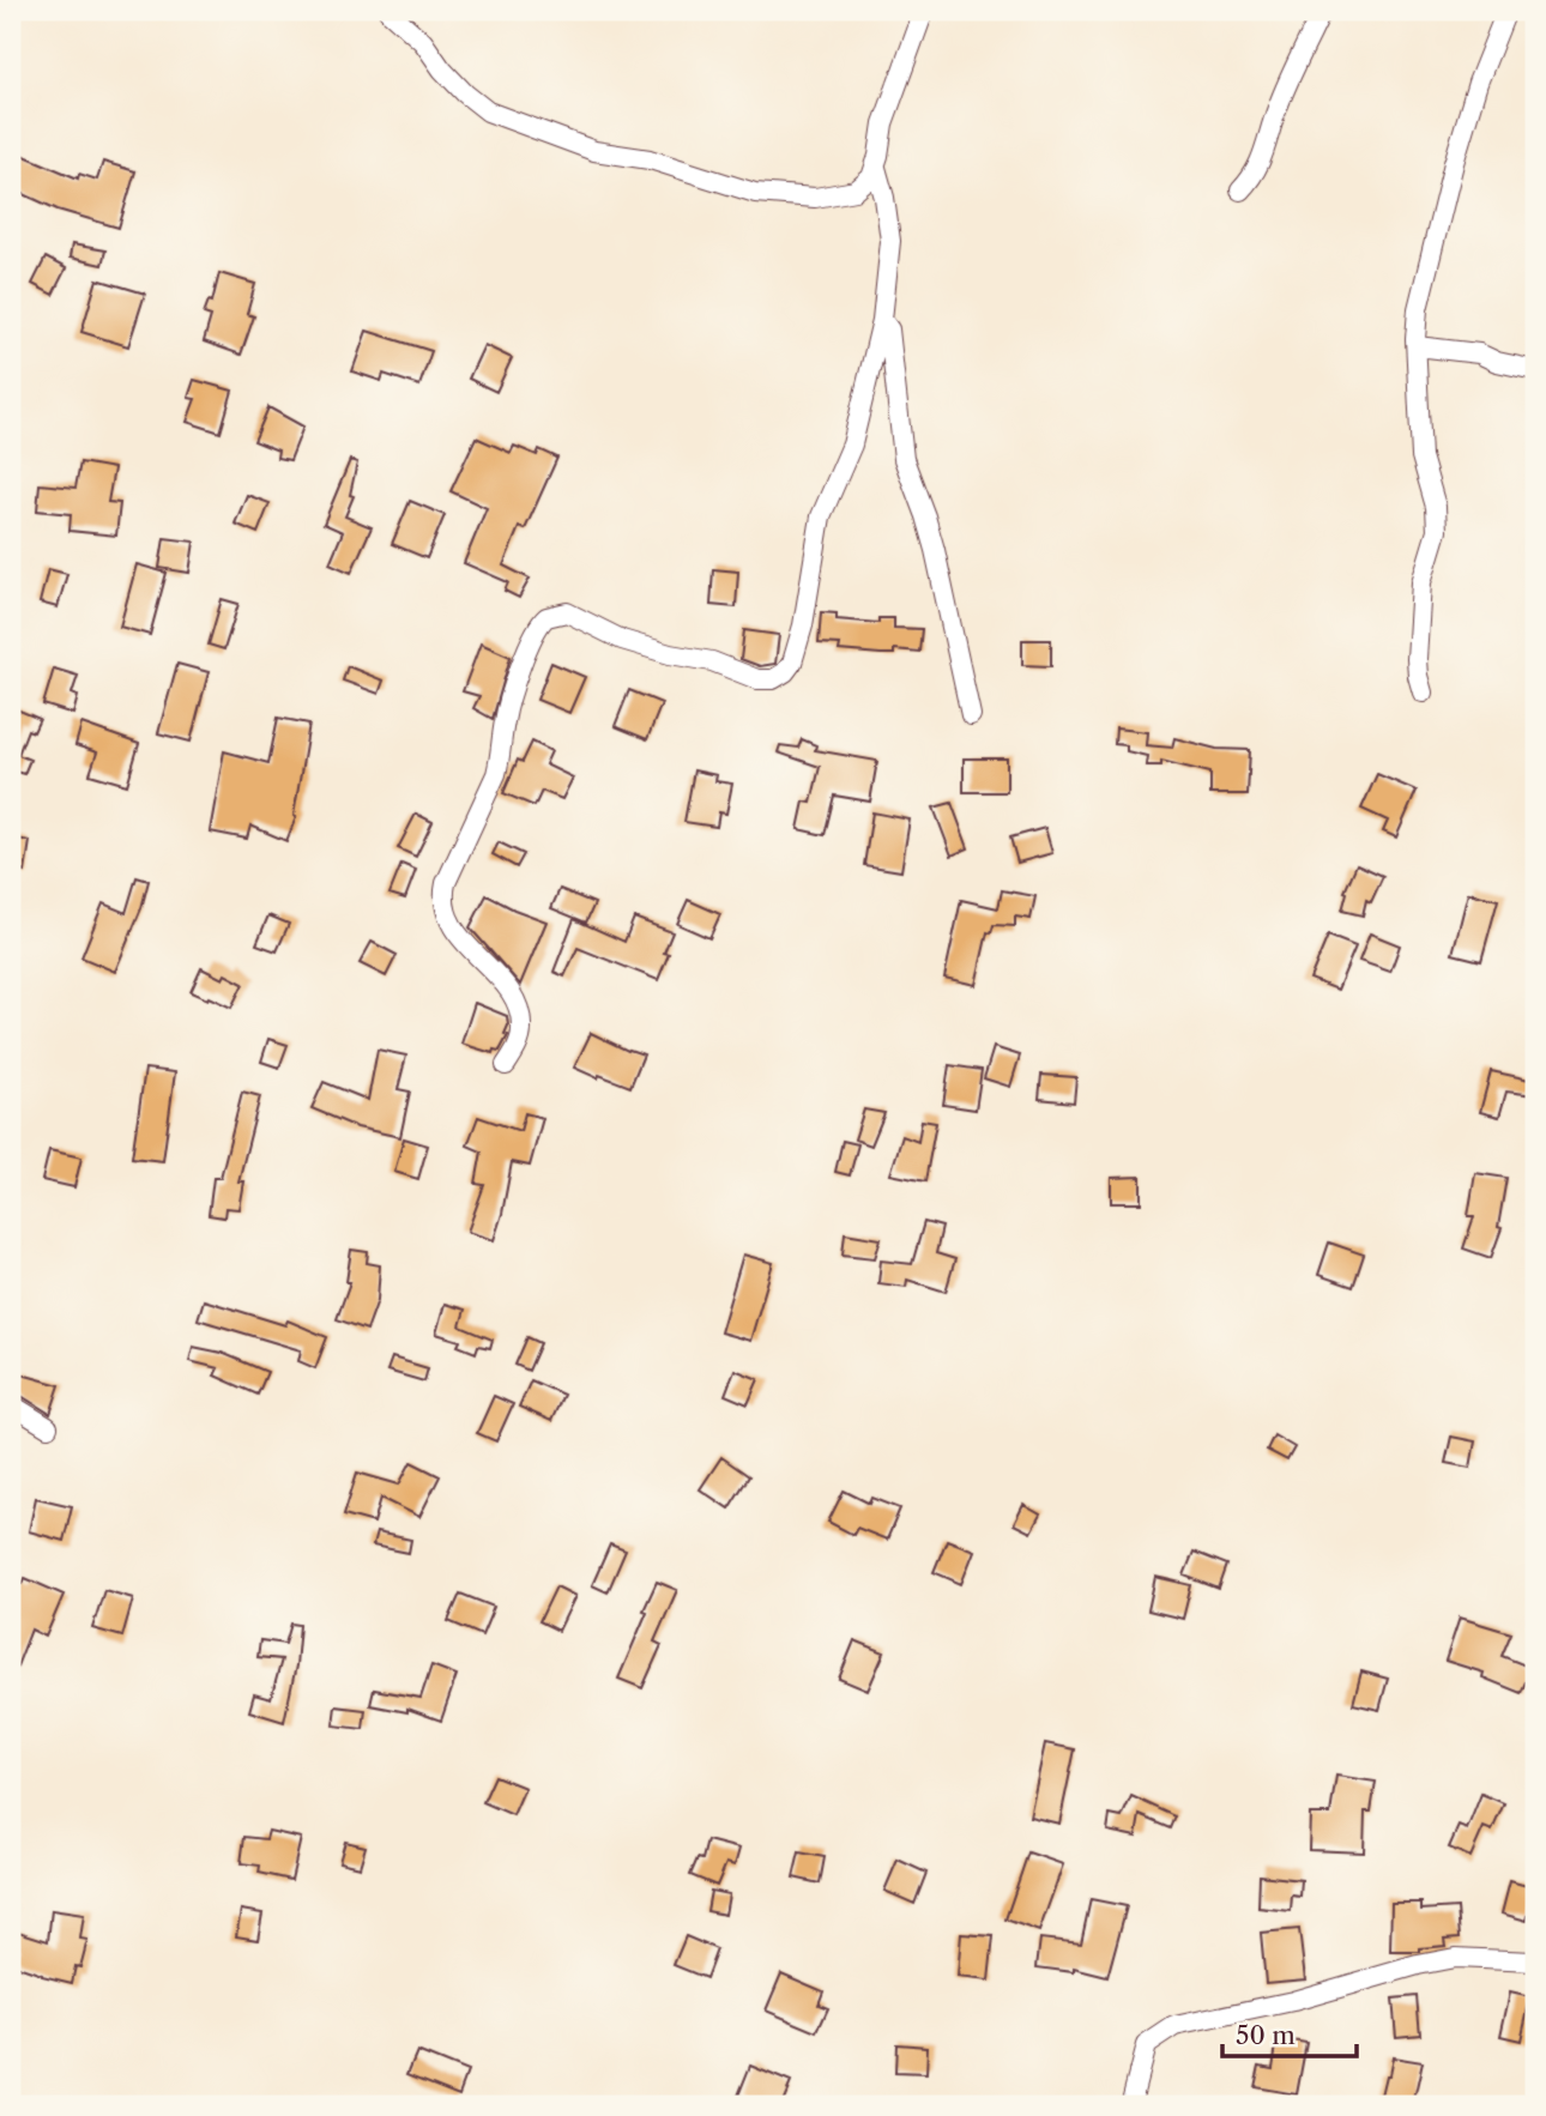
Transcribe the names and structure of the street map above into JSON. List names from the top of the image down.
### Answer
{
  "scale_bar": "50 m"
}
